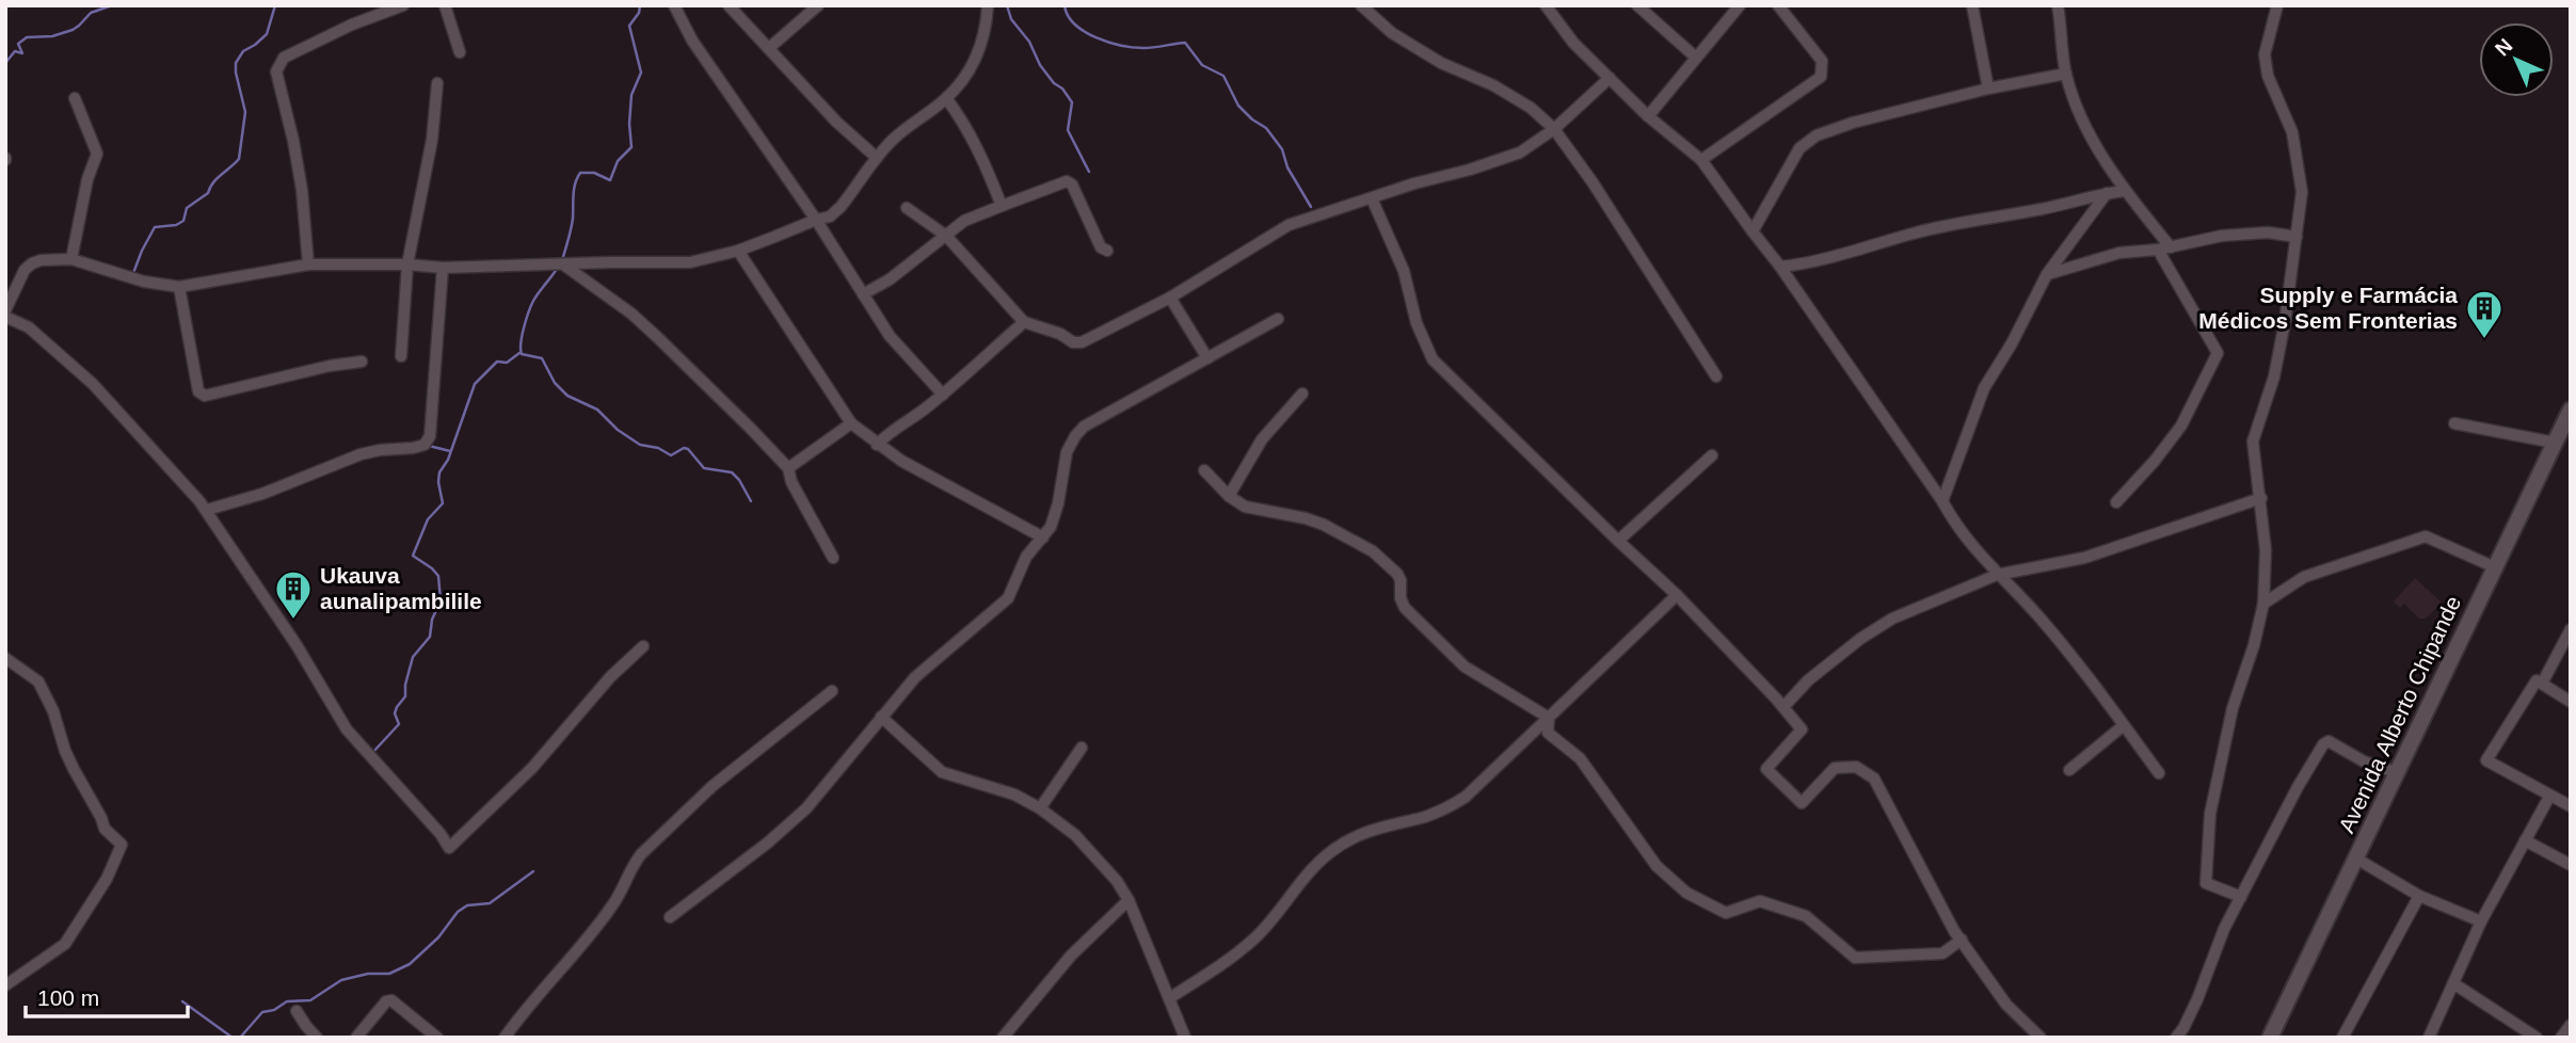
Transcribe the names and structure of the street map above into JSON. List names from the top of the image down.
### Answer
{
  "streets": {
    "main road": ["Avenida Alberto Chipande"]
  },
  "places": {
    "building": ["Supply e Farmácia Médicos Sem Fronterias", "Ukauva aunalipambilile"]
  },
  "scale_bar": "100 m",
  "north": "top left"
}
